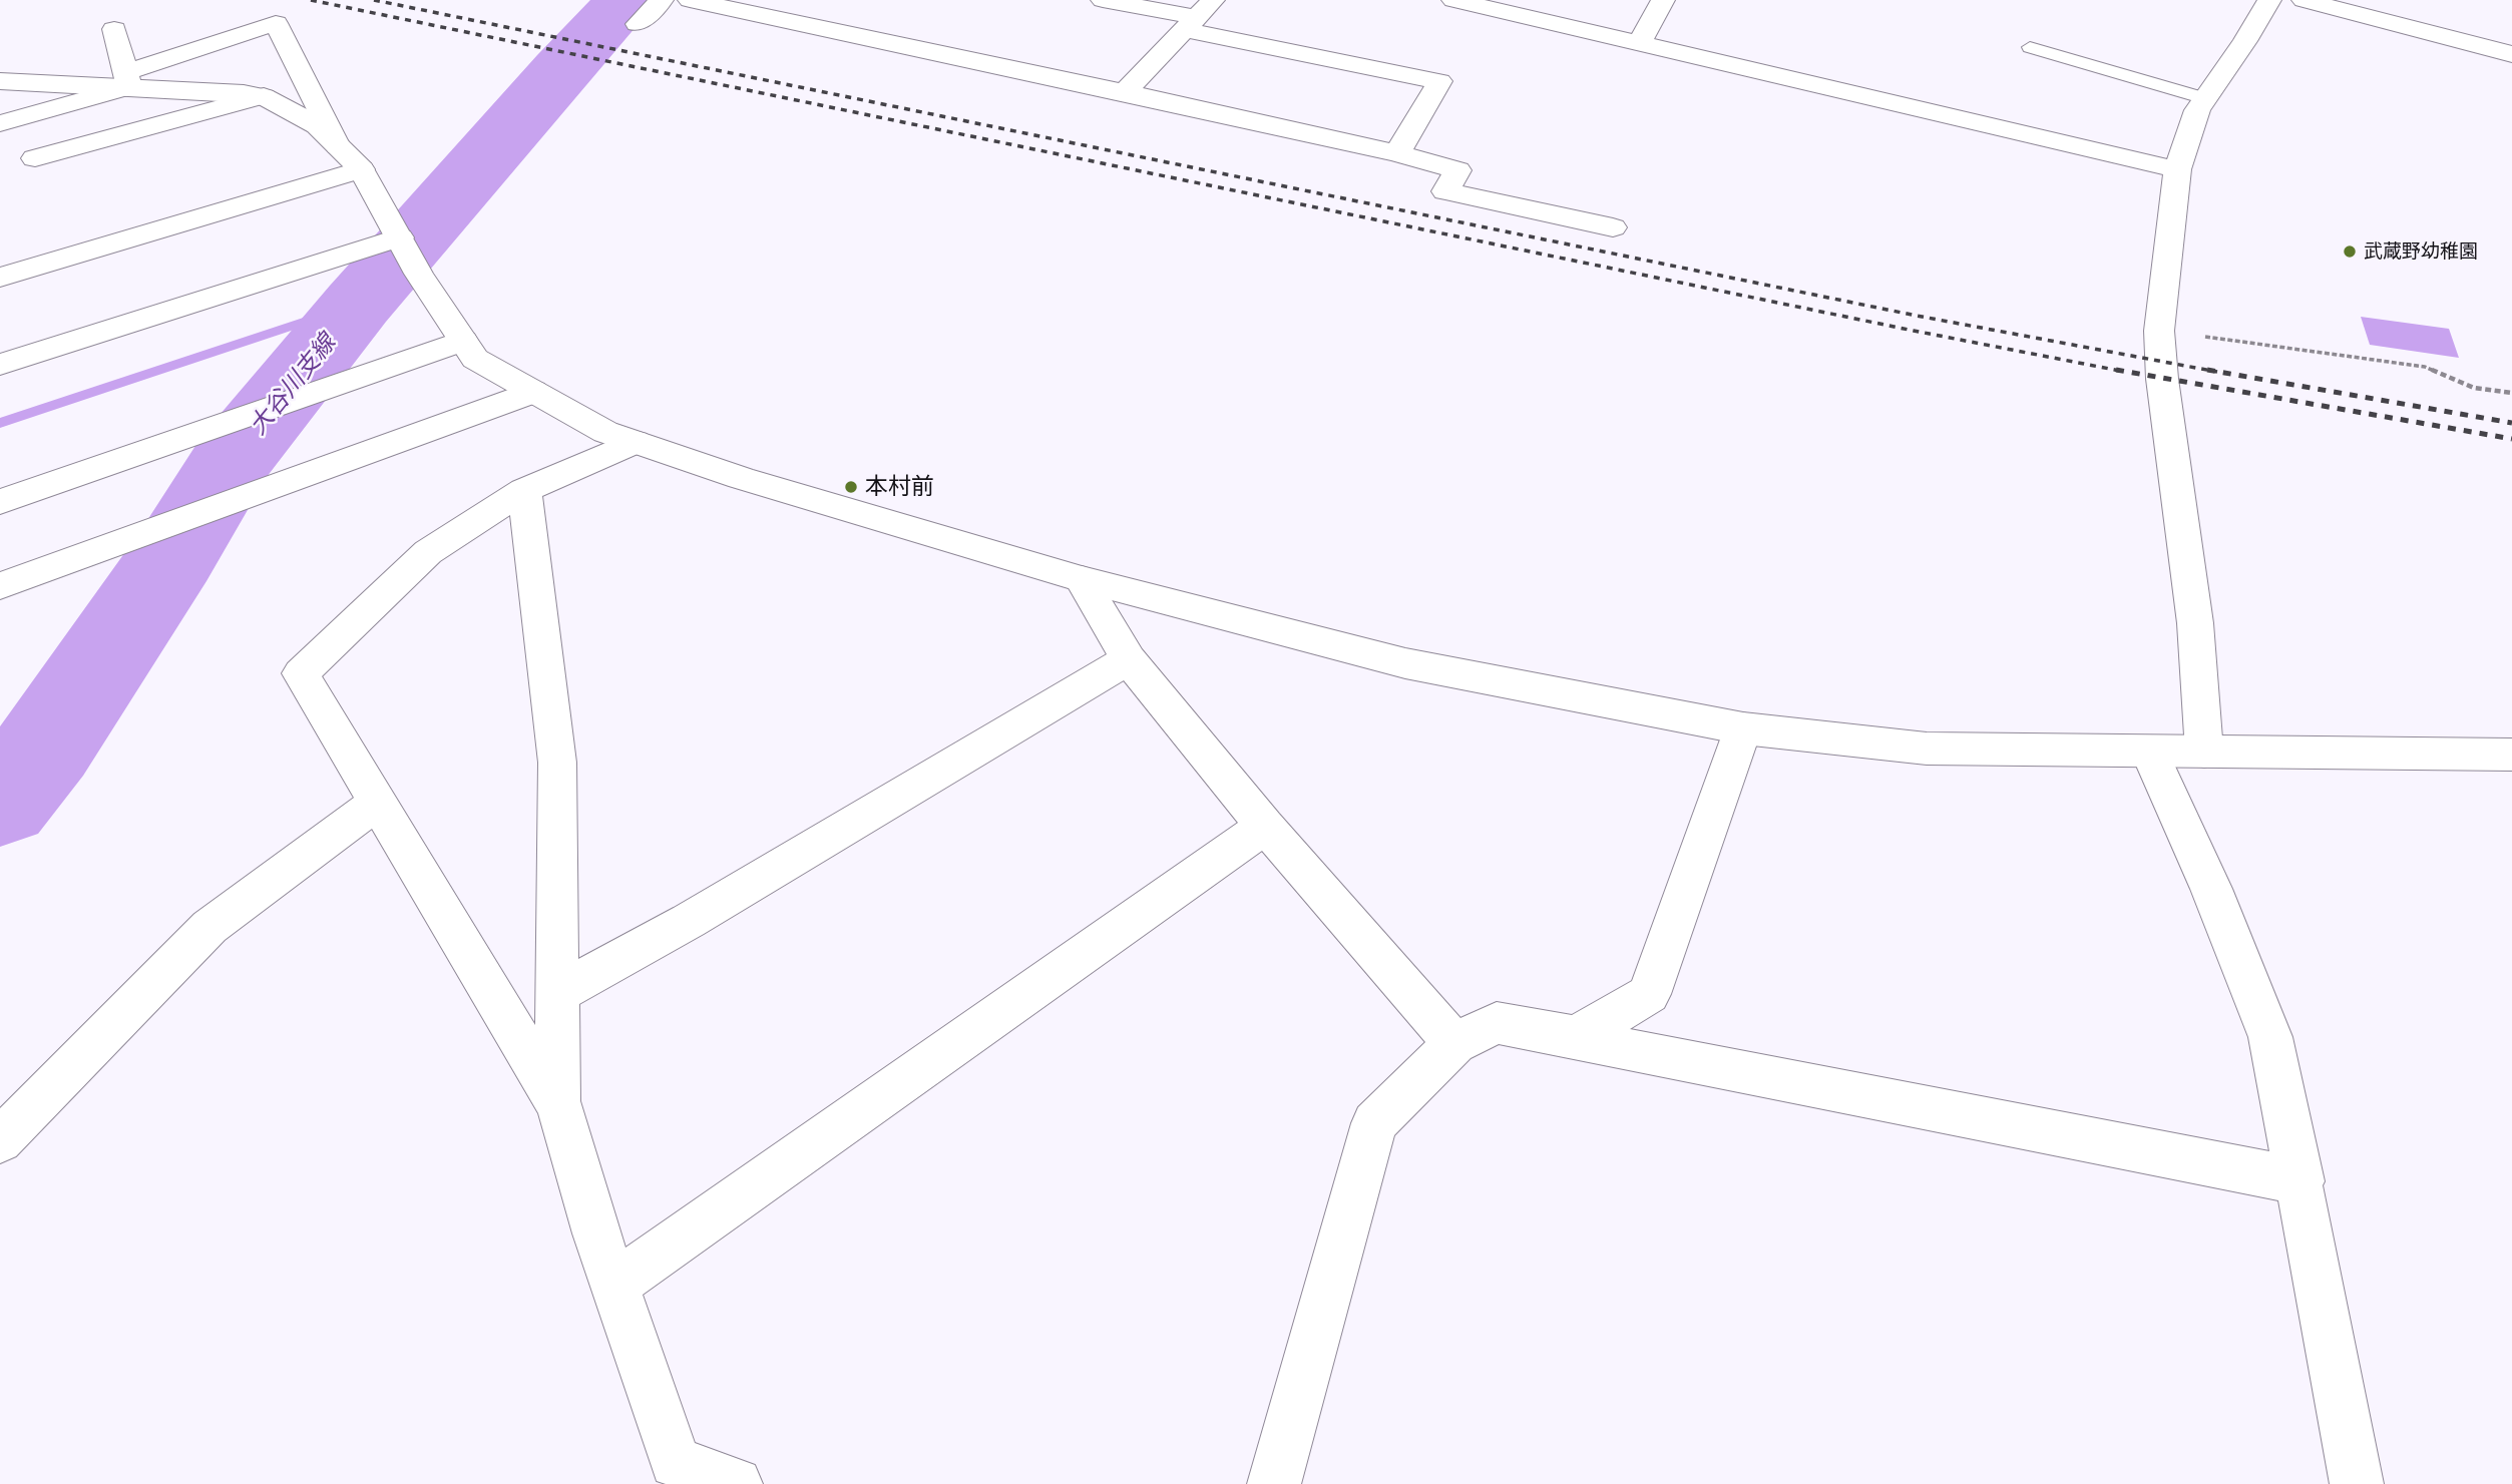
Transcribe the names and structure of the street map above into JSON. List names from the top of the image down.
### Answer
{
  "water": ["大谷川支線"],
  "places": ["武蔵野幼稚園", "本村前"]
}
